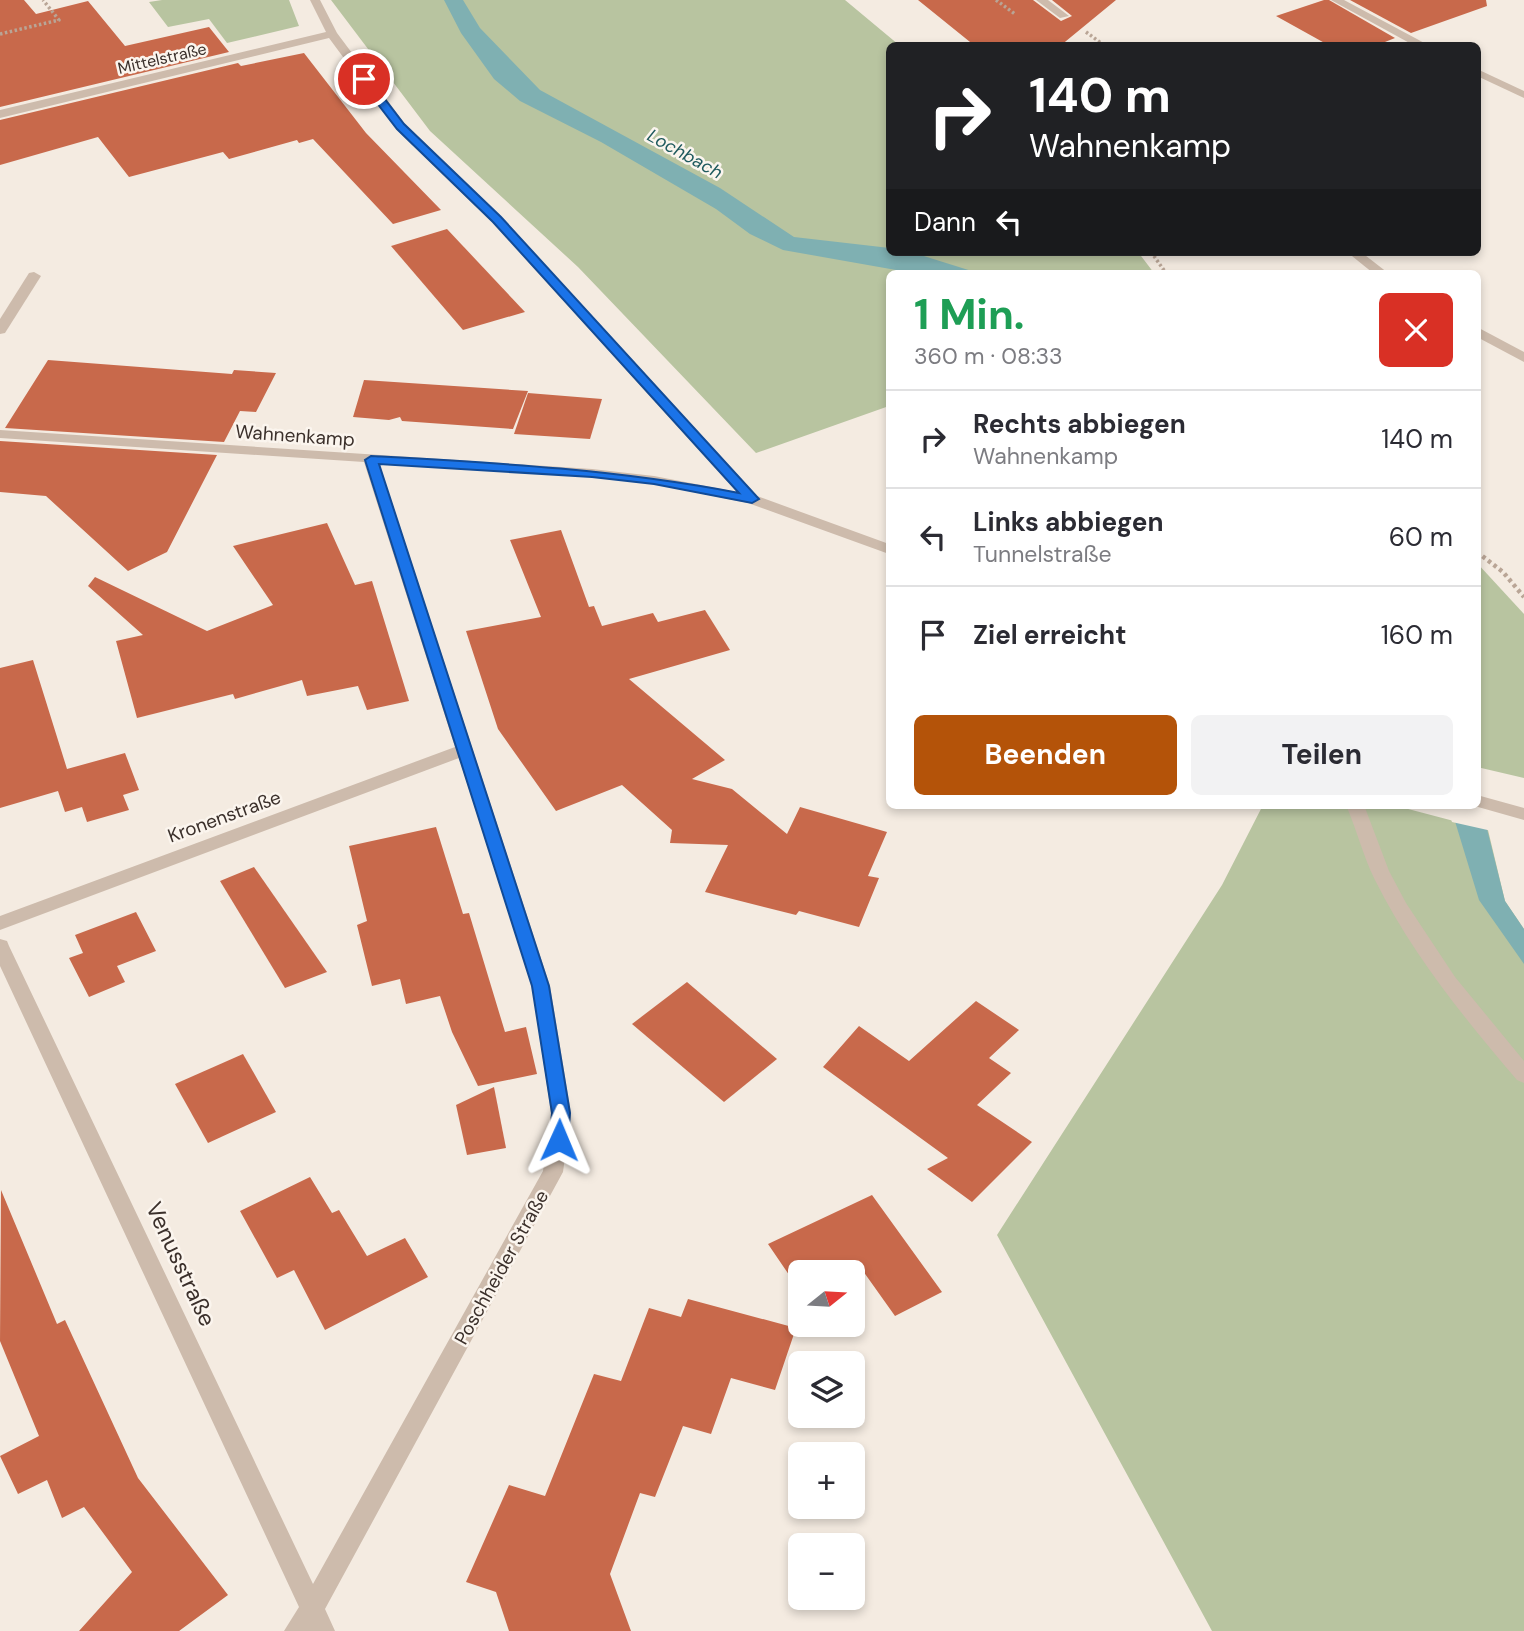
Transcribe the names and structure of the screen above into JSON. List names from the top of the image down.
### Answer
{
  "streets": {
    "street": [
      "Mittelstraße",
      "Wahnenkamp",
      "Kronenstraße",
      "Venusstraße",
      "Poschheider Straße"
    ]
  },
  "crossings": [
    ["Wahnenkamp", "Poschheider Straße"],
    ["Kronenstraße", "Poschheider Straße"],
    ["Venusstraße", "Poschheider Straße"]
  ],
  "water": ["Lochbach"],
  "north": "right",
  "page": {
    "turn": ["140 m", "Wahnenkamp"],
    "then": "Dann",
    "heading": ["1 Min.", "360 m · 08:33"],
    "list": [
      {
        "name": "Rechts abbiegen",
        "note": "Wahnenkamp",
        "value": "140 m"
      },
      {
        "name": "Links abbiegen",
        "note": "Tunnelstraße",
        "value": "60 m"
      },
      {
        "name": "Ziel erreicht",
        "value": "160 m"
      }
    ],
    "buttons": ["Beenden", "Teilen"],
    "map_buttons": ["+", "−"]
  }
}
